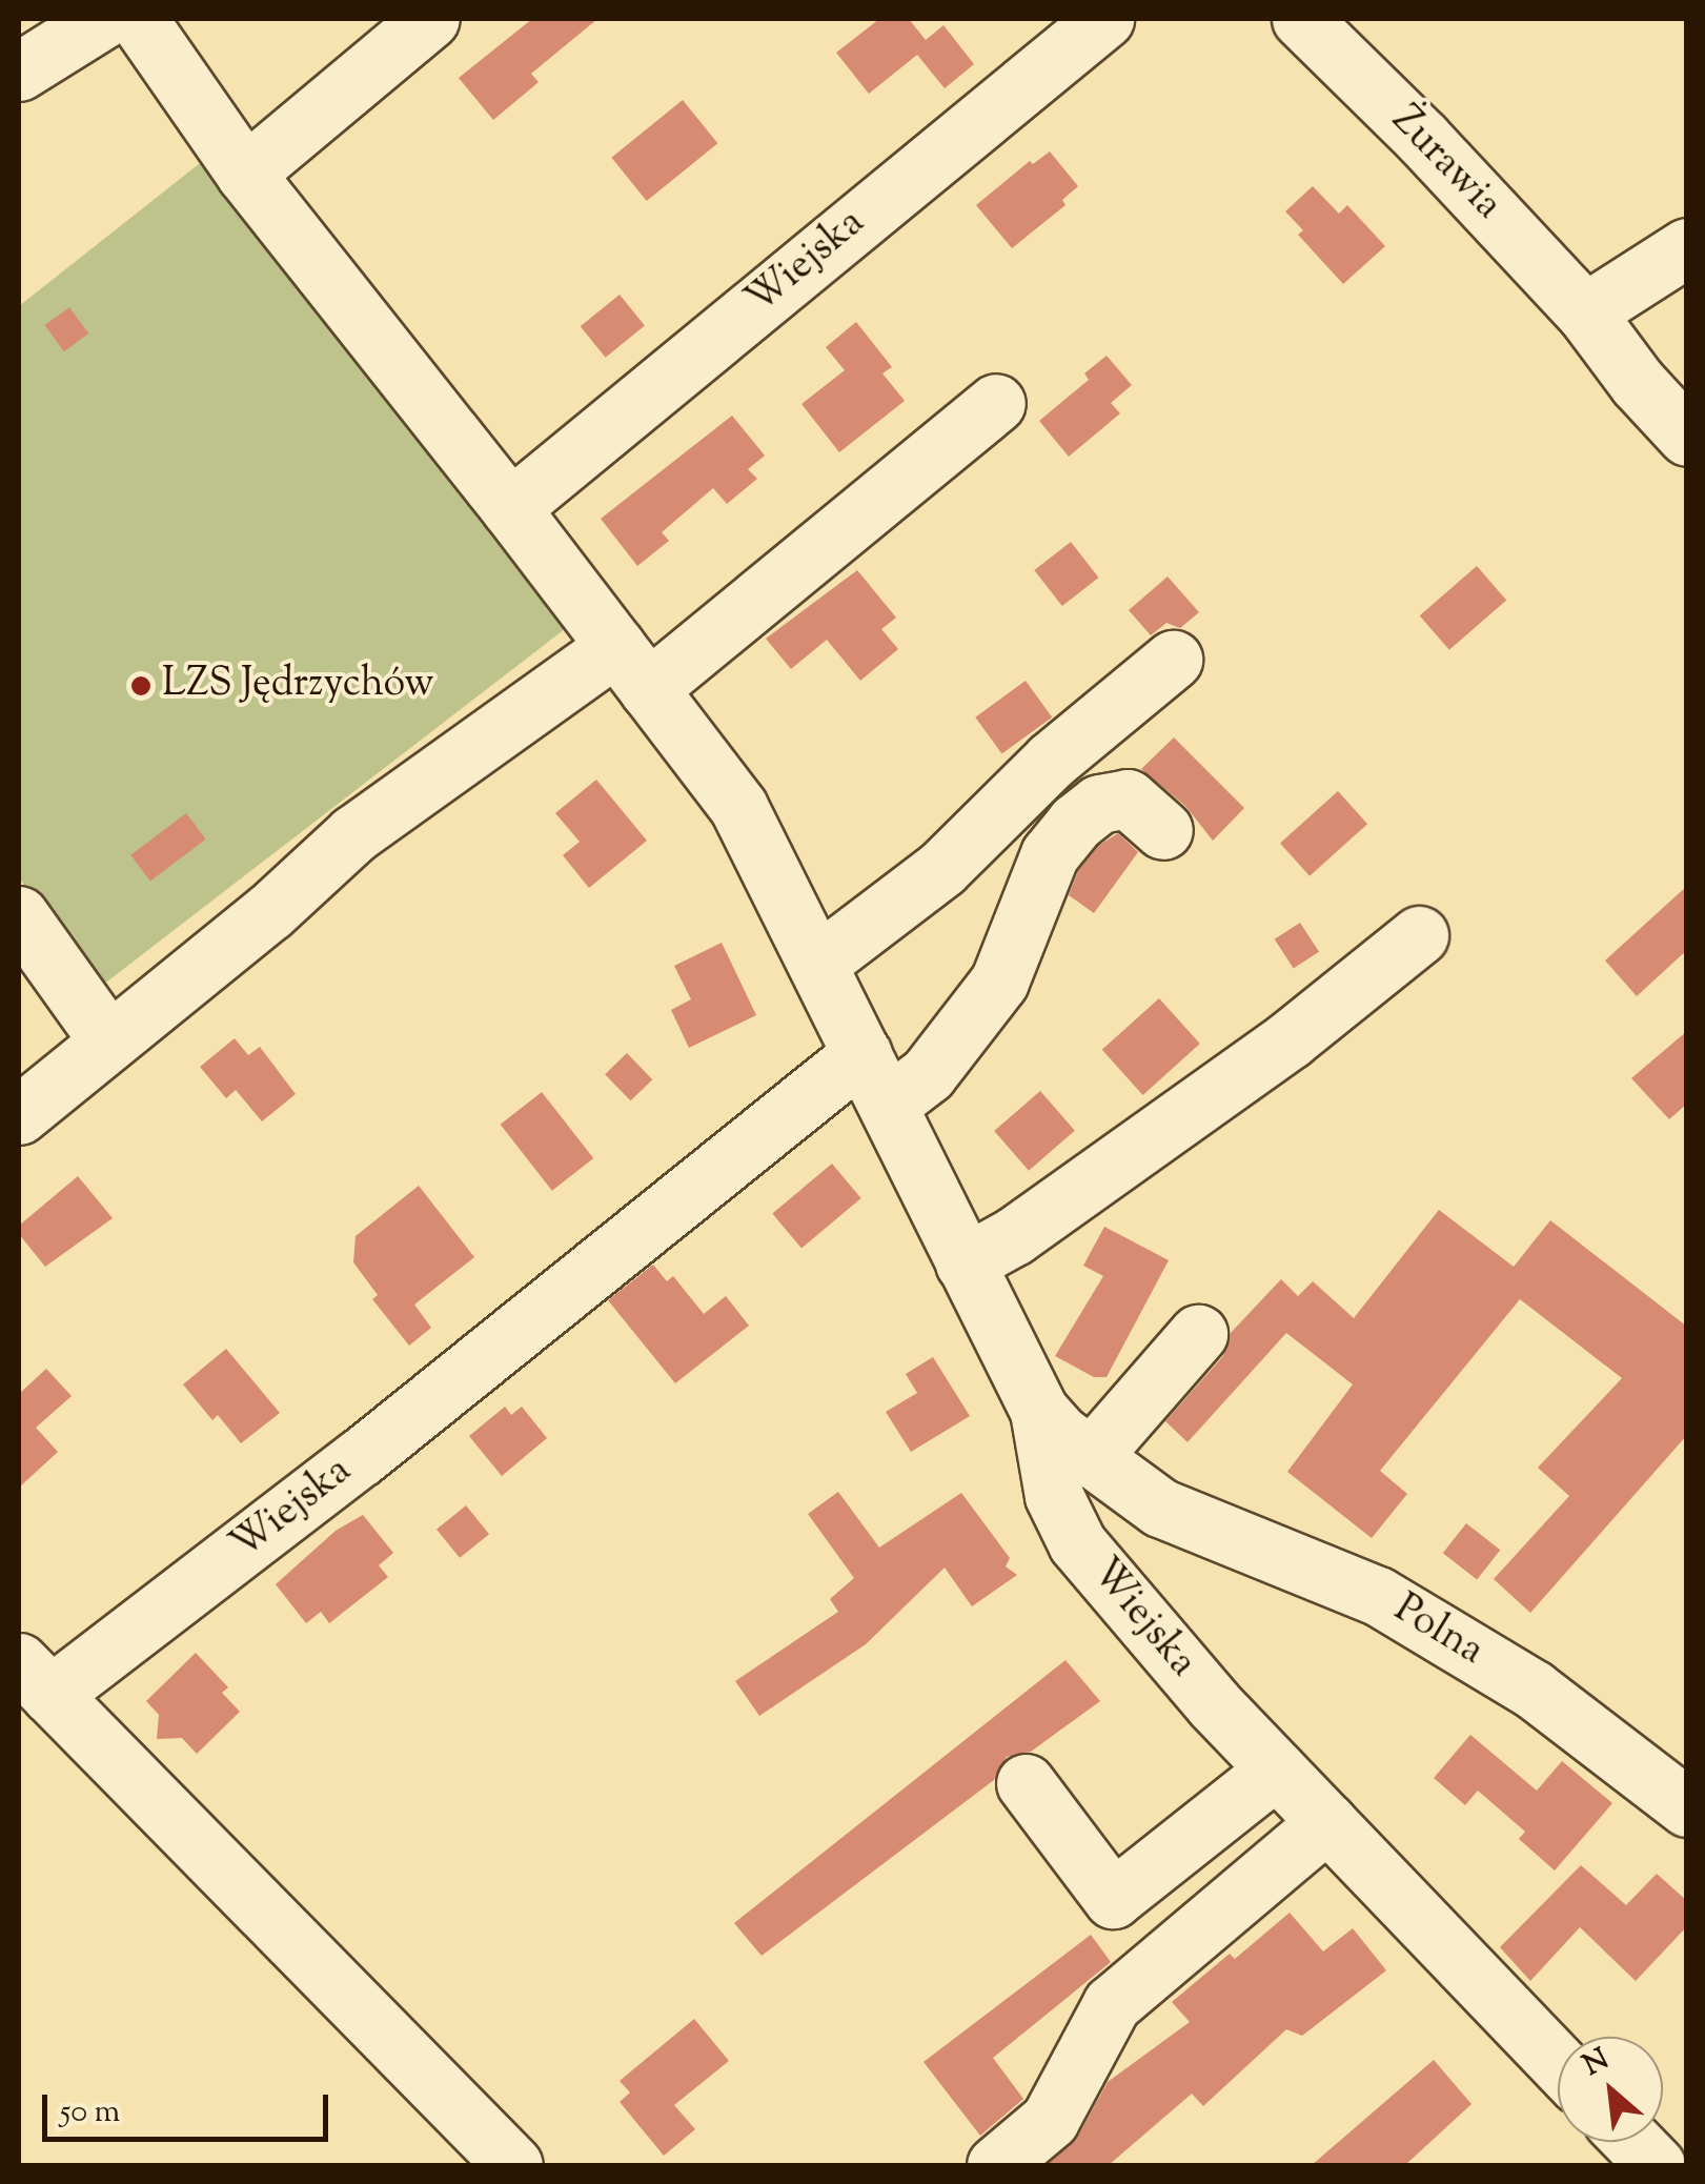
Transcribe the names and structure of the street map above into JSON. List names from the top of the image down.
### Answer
{
  "streets": {
    "street": ["Żurawia", "Wiejska", "Polna"]
  },
  "crossings": [
    ["Wiejska", "Polna"]
  ],
  "places": ["LZS Jędrzychów"],
  "scale_bar": "50 m",
  "north": "top left"
}
